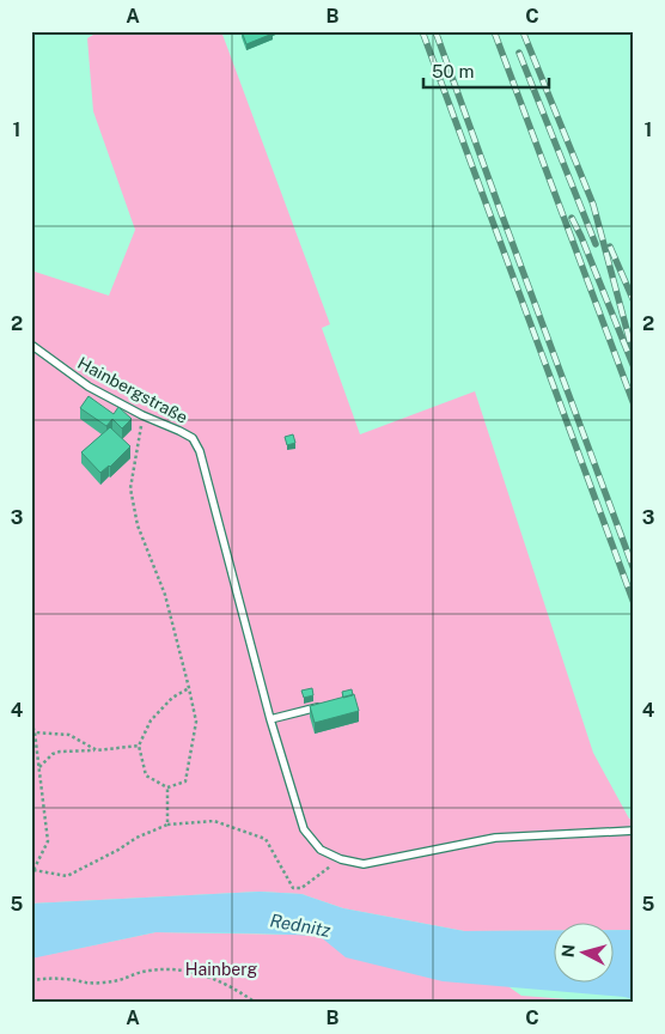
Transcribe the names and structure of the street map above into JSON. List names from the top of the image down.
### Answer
{
  "streets": {
    "lane": ["Hainbergstraße"]
  },
  "water": ["Rednitz"],
  "parks": ["Hainberg"],
  "scale_bar": "50 m",
  "north": "left",
  "grid": {
    "columns": ["A", "B", "C"],
    "rows": [
      "1",
      "2",
      "3",
      "4",
      "5"
    ]
  }
}
